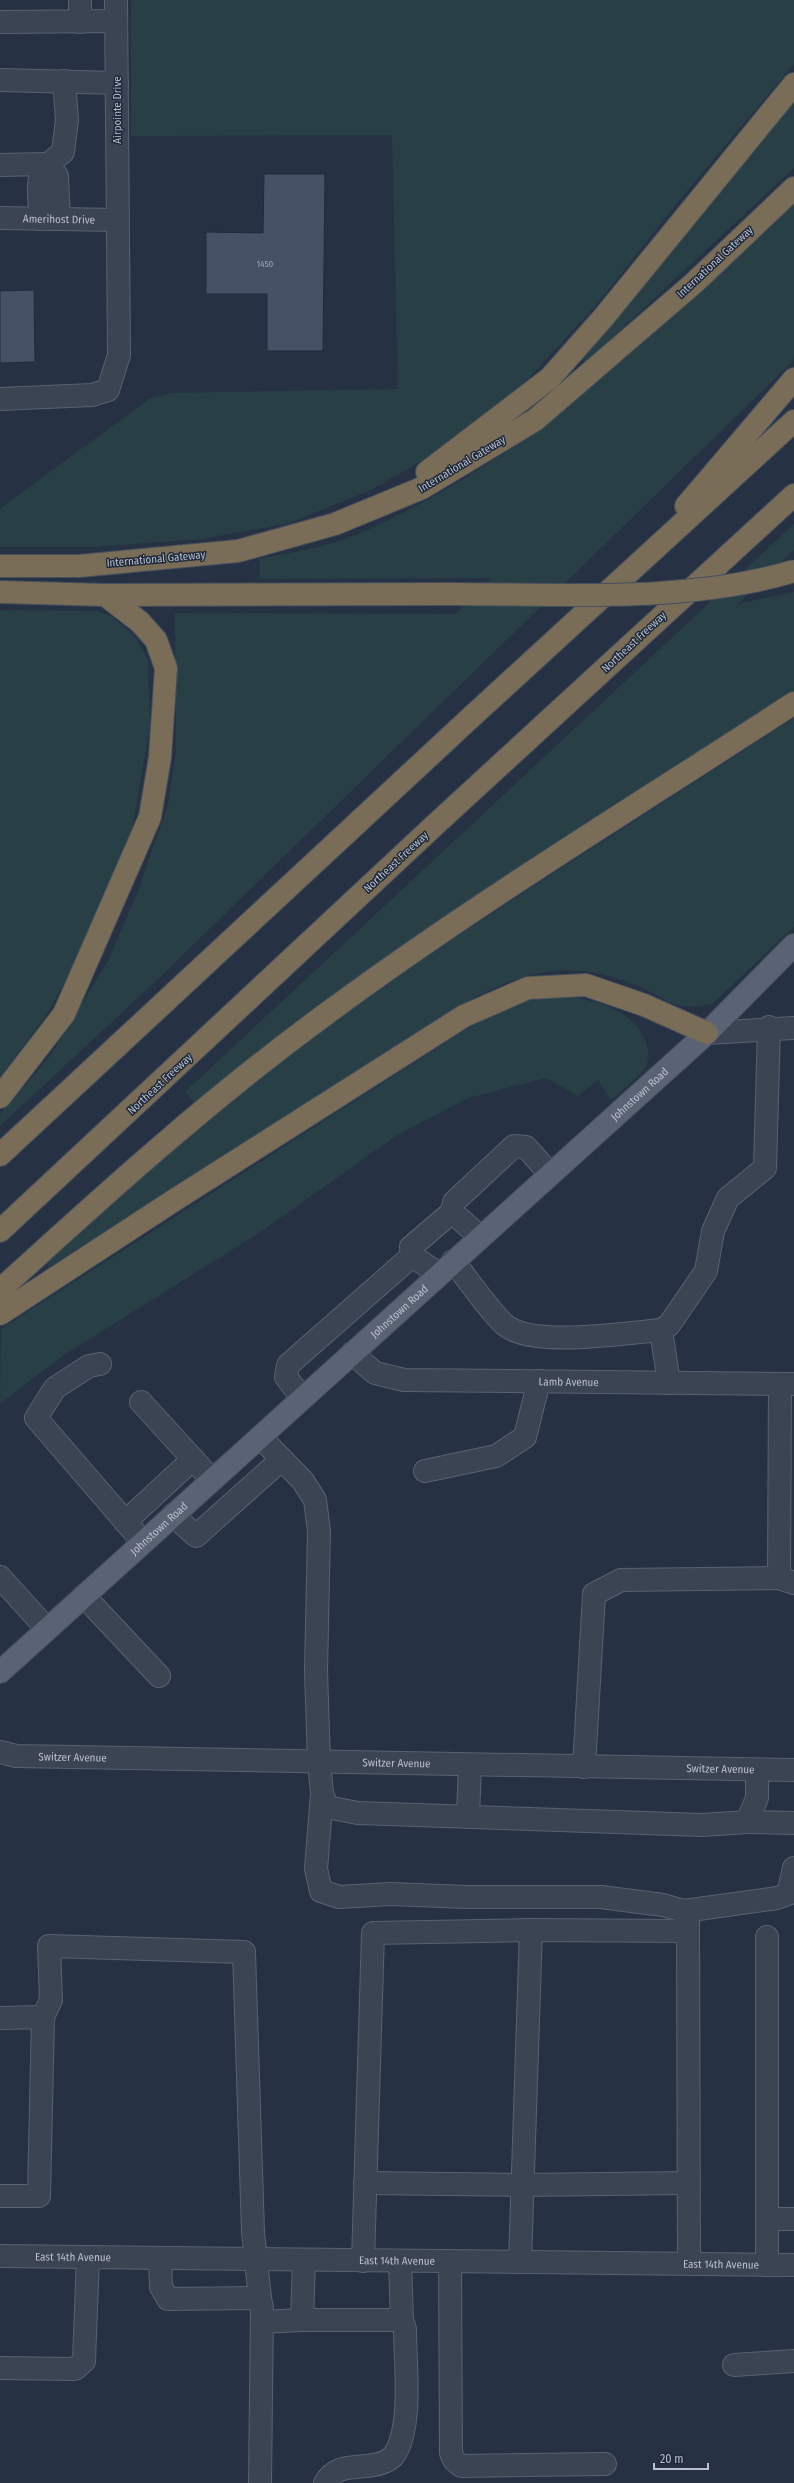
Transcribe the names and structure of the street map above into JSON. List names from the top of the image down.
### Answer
{
  "streets": {
    "highway": ["International Gateway", "Northeast Freeway"],
    "main road": ["Johnstown Road"],
    "street": [
      "Airpointe Drive",
      "Amerihost Drive",
      "Lamb Avenue",
      "Switzer Avenue",
      "East 14th Avenue"
    ]
  },
  "crossings": [
    ["Airpointe Drive", "Amerihost Drive"],
    ["Johnstown Road", "Lamb Avenue"]
  ],
  "house_numbers": ["1450"],
  "scale_bar": "20 m"
}
